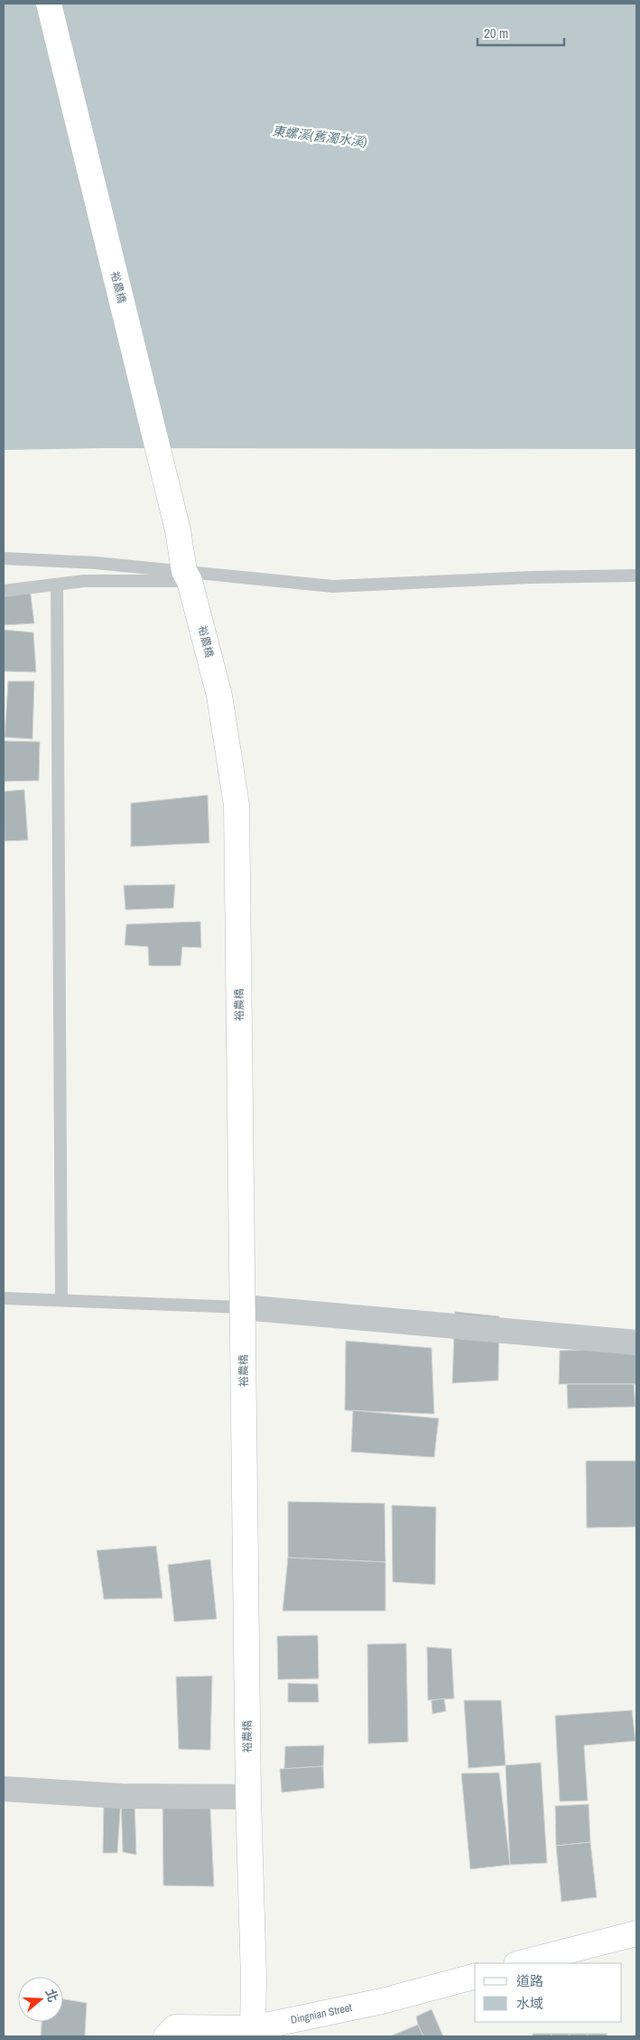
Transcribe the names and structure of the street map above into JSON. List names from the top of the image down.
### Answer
{
  "streets": {
    "street": ["裕農橋", "Dingnian Street"]
  },
  "crossings": [
    ["裕農橋", "Dingnian Street"]
  ],
  "water": ["東螺溪(舊濁水溪)"],
  "legend": ["道路", "水域"],
  "scale_bar": "20 m",
  "north": "right"
}
